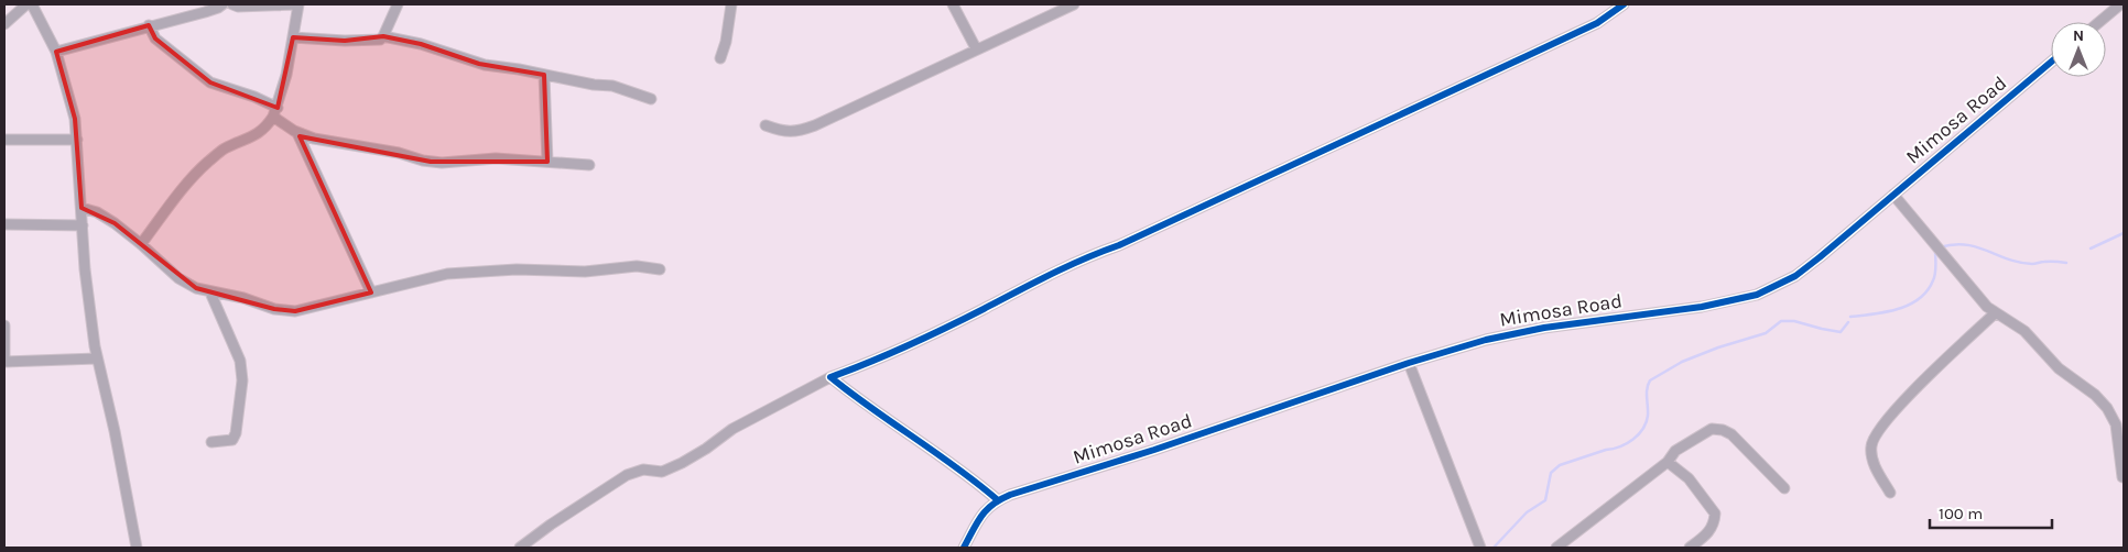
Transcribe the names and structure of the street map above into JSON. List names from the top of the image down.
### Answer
{
  "streets": {
    "street": ["Mimosa Road"]
  },
  "scale_bar": "100 m",
  "north": "top"
}
